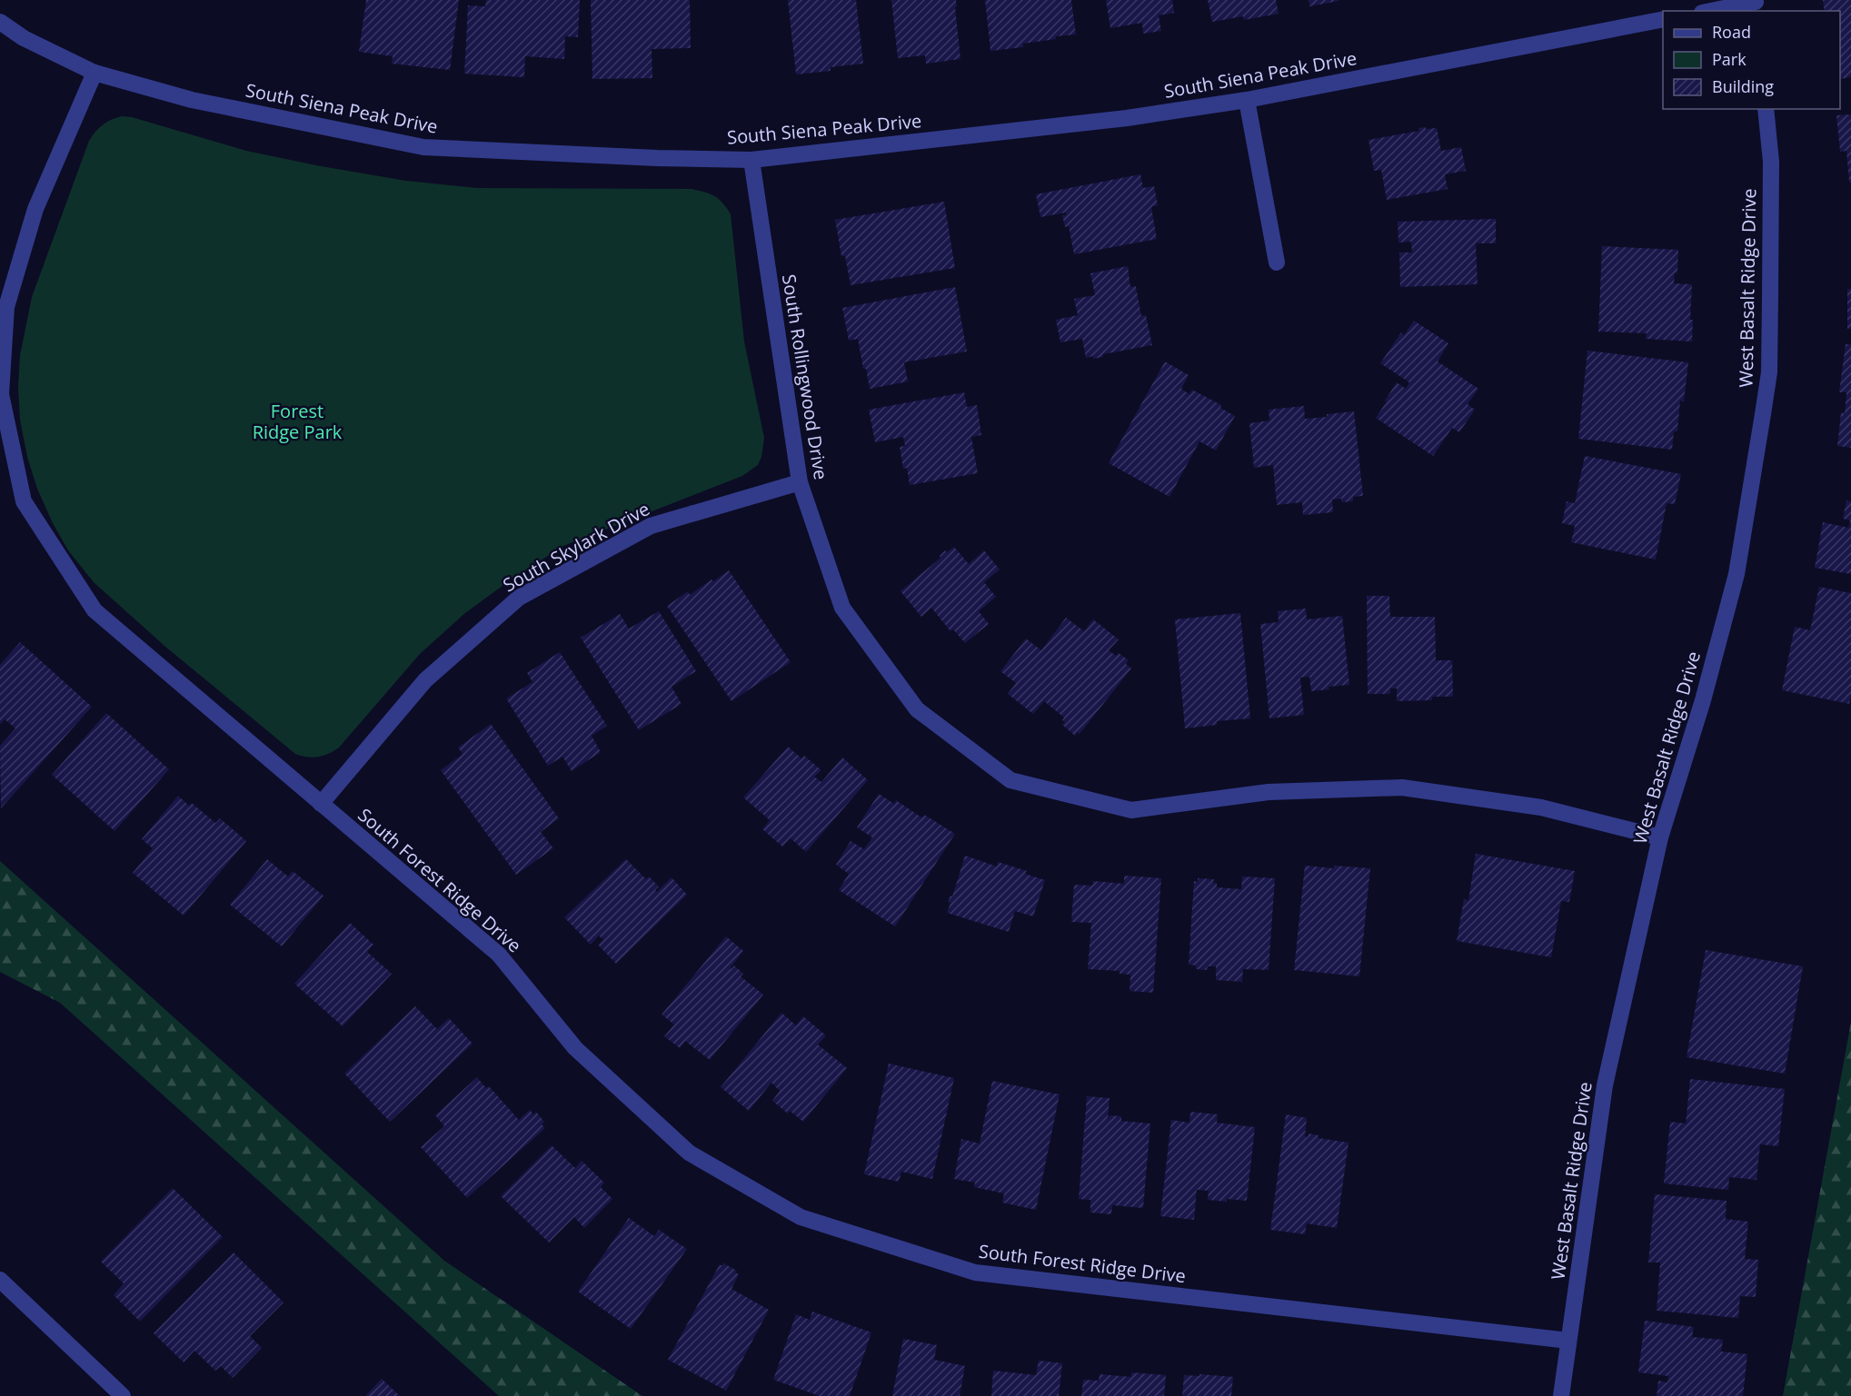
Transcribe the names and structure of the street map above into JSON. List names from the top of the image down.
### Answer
{
  "streets": {
    "street": [
      "South Siena Peak Drive",
      "West Basalt Ridge Drive",
      "South Rollingwood Drive",
      "South Skylark Drive",
      "South Forest Ridge Drive"
    ]
  },
  "crossings": [
    ["South Siena Peak Drive", "South Rollingwood Drive"],
    ["South Siena Peak Drive", "South Forest Ridge Drive"],
    ["West Basalt Ridge Drive", "South Rollingwood Drive"],
    ["West Basalt Ridge Drive", "South Forest Ridge Drive"],
    ["South Rollingwood Drive", "South Skylark Drive"],
    ["South Skylark Drive", "South Forest Ridge Drive"]
  ],
  "parks": ["Forest Ridge Park"],
  "legend": ["Road", "Park", "Building"]
}
